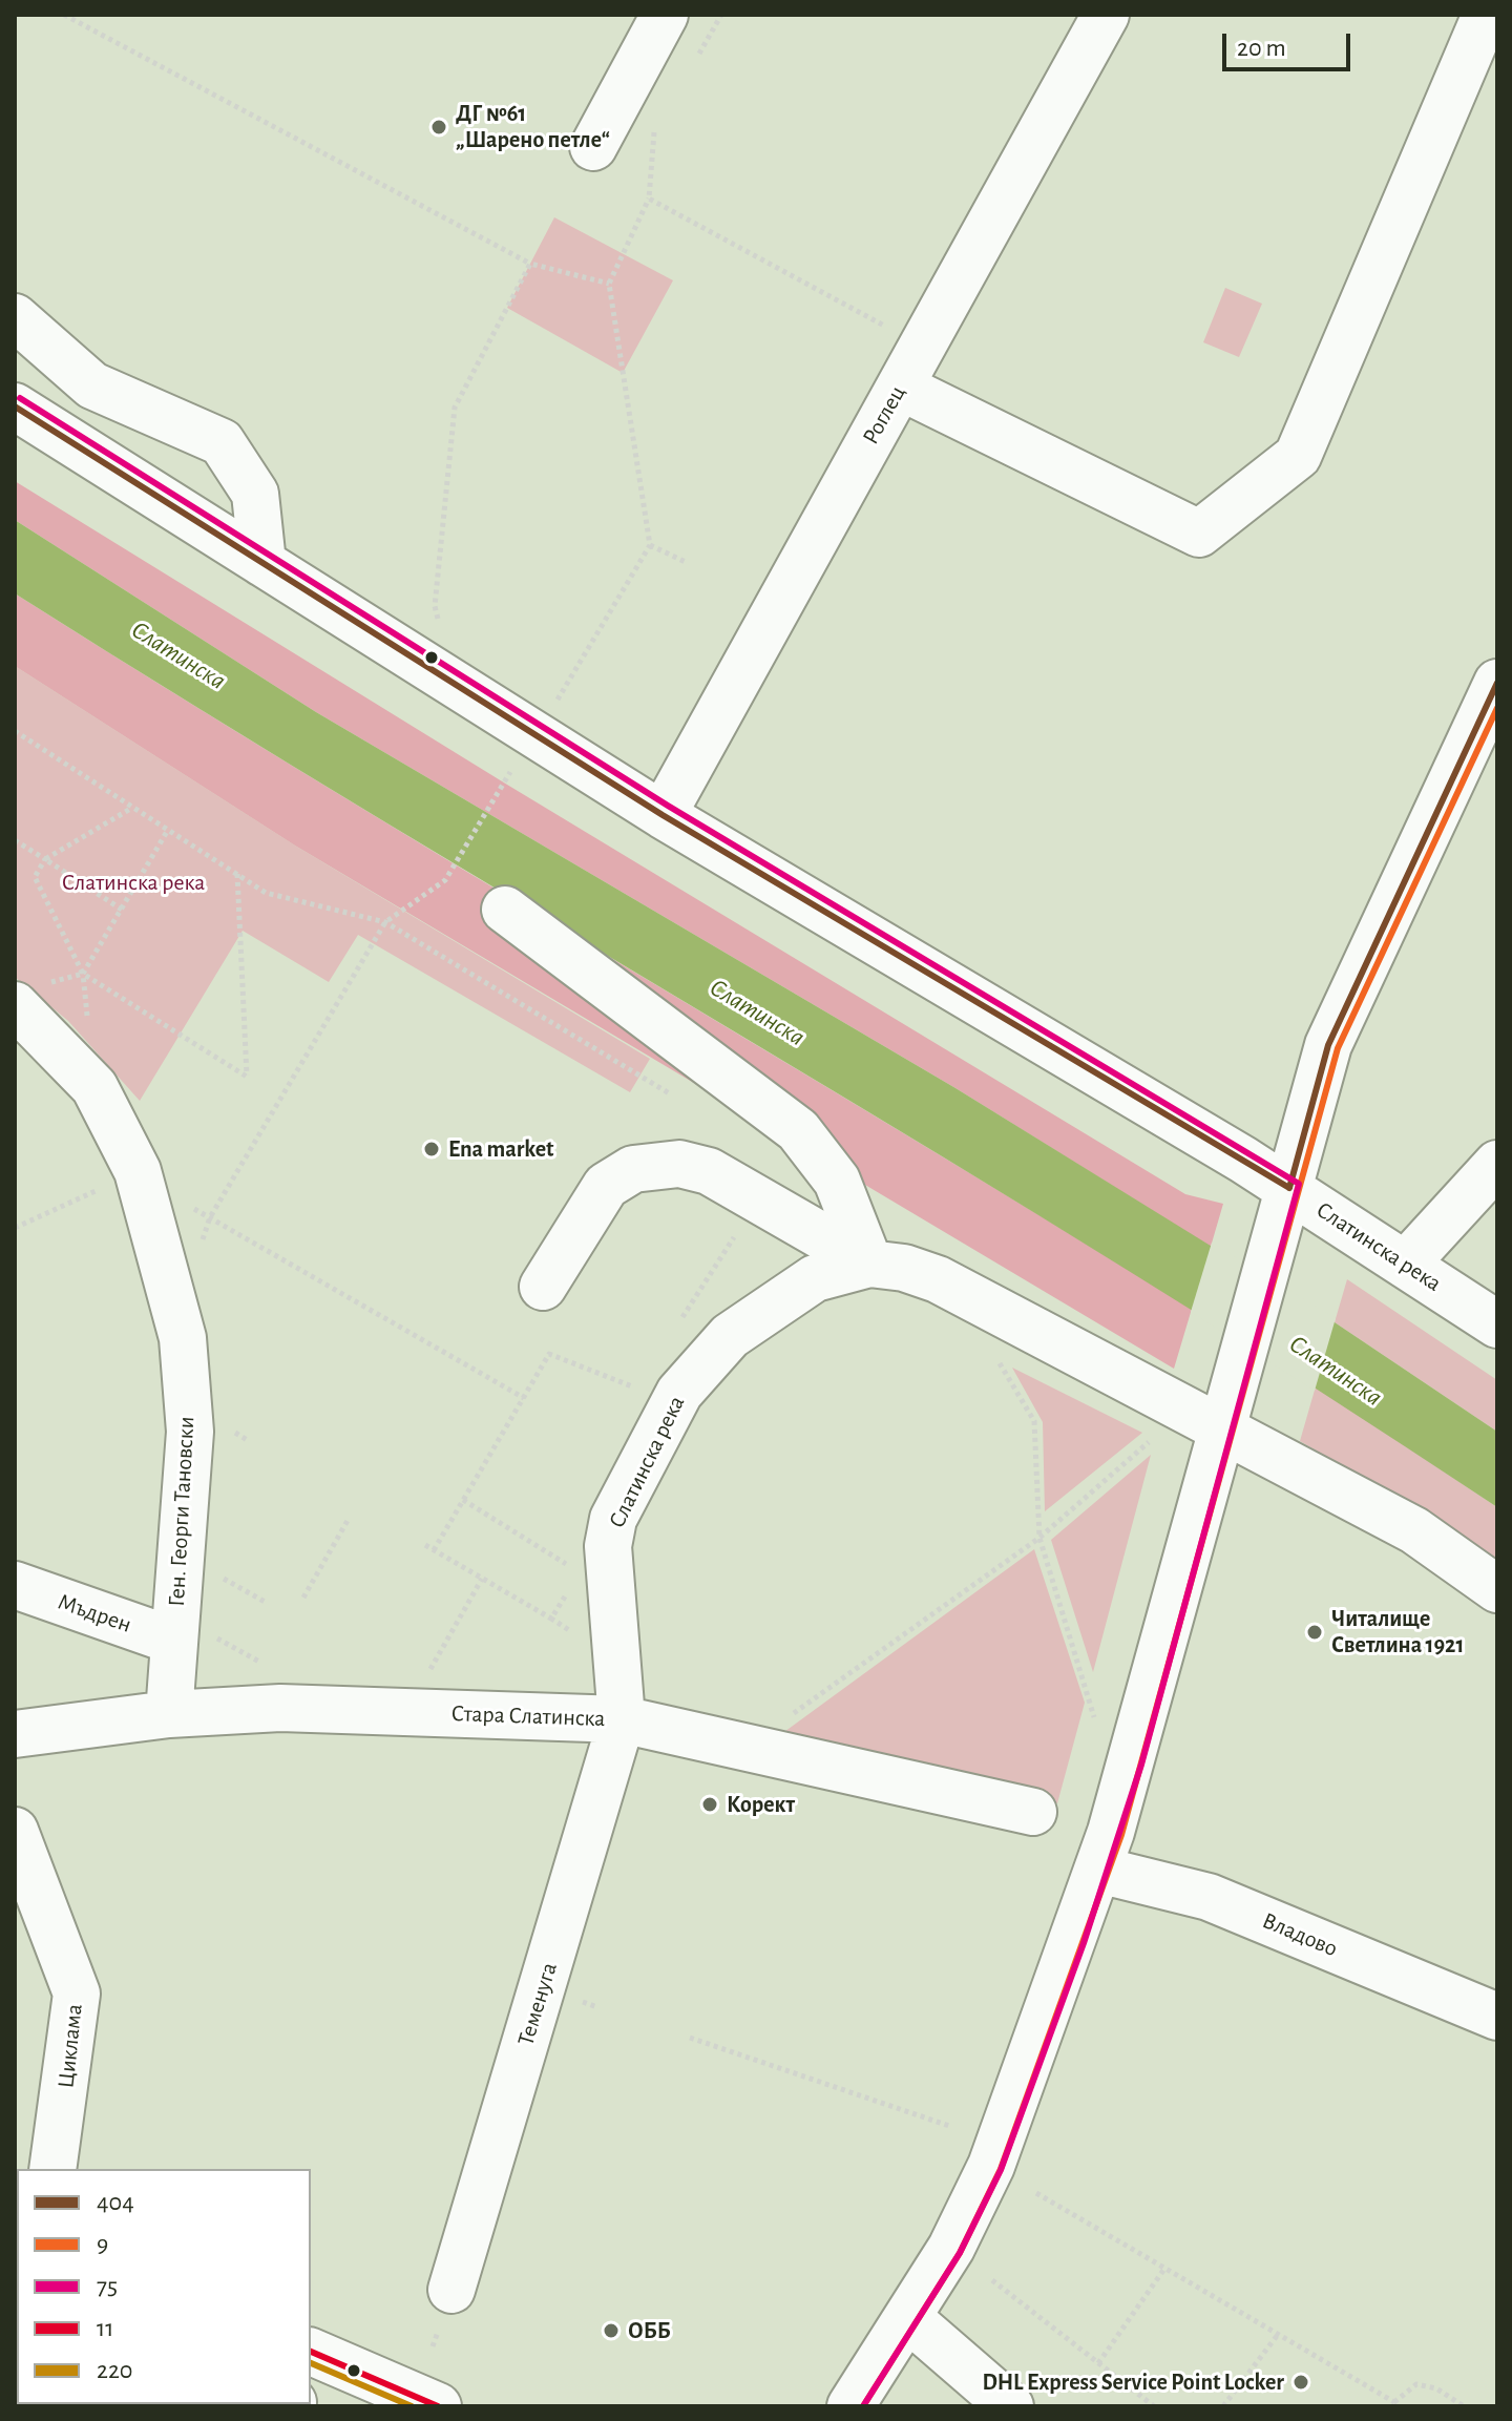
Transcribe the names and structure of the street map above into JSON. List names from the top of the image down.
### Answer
{
  "streets": {
    "street": [
      "Роглец",
      "Слатинска река",
      "Ген. Георги Тановски",
      "Мъдрен",
      "Стара Слатинска",
      "Владово",
      "Теменуга",
      "Циклама"
    ]
  },
  "crossings": [
    ["Роглец", "Слатинска река"],
    ["Слатинска река", "Стара Слатинска"],
    ["Слатинска река", "Теменуга"],
    ["Ген. Георги Тановски", "Мъдрен"],
    ["Ген. Георги Тановски", "Стара Слатинска"],
    ["Стара Слатинска", "Теменуга"]
  ],
  "water": ["Слатинска"],
  "parks": ["Слатинска река"],
  "places": [
    "ДГ №61 „Шарено петле“",
    "Ena market",
    "Читалище Светлина 1921",
    "Корект",
    "ОББ",
    "DHL Express Service Point Locker"
  ],
  "lines": [
    "transit line 75",
    "transit line 404",
    "transit line 9",
    "transit line 11",
    "transit line 220"
  ],
  "legend": [
    "404",
    "9",
    "75",
    "11",
    "220"
  ],
  "scale_bar": "20 m"
}
